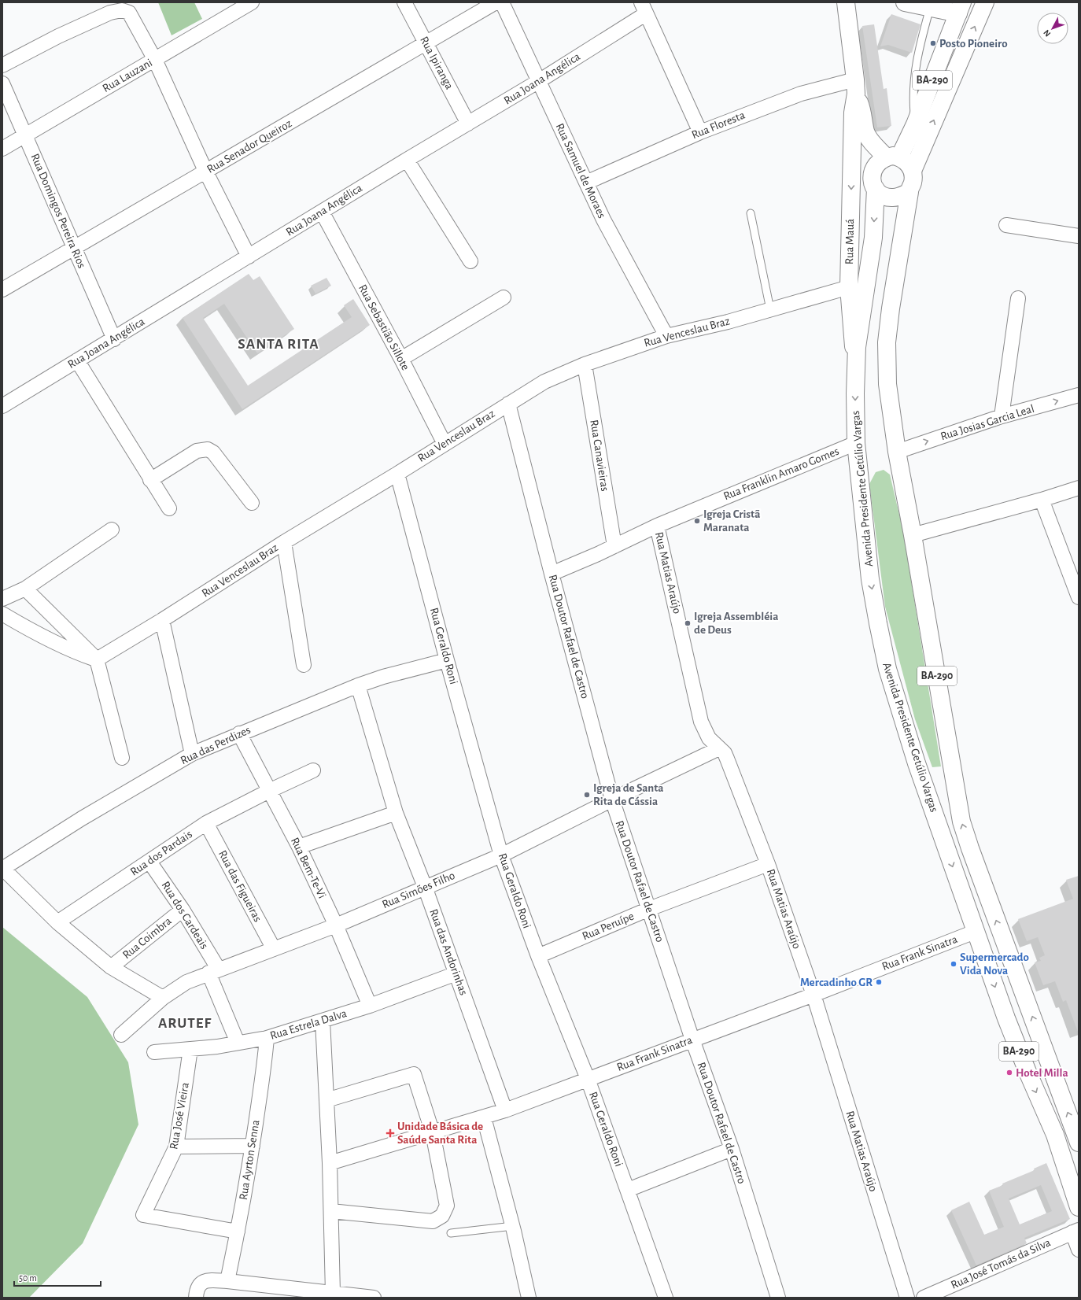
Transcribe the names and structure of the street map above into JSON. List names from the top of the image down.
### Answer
{
  "streets": {
    "main road": ["BA-290", "Rua Mauá", "Avenida Presidente Getúlio Vargas"],
    "street": [
      "Rua Ipiranga",
      "Rua Lauzani",
      "Rua Joana Angélica",
      "Rua Floresta",
      "Rua Senador Queiroz",
      "Rua Samuel de Moraes",
      "Rua Domingos Pereira Rios",
      "Rua Sebastião Sillote",
      "Rua Venceslau Braz",
      "Rua Josias Garcia Leal",
      "Rua Canavieiras",
      "Rua Franklin Amaro Gomes",
      "Rua Matias Araújo",
      "Rua Doutor Rafael de Castro",
      "Rua Geraldo Roni",
      "Rua das Perdizes",
      "Rua dos Pardais",
      "Rua Bem-Te-Vi",
      "Rua das Figueiras",
      "Rua Simões Filho",
      "Rua dos Cardeais",
      "Rua Peruípe",
      "Rua Coimbra",
      "Rua das Andorinhas",
      "Rua Frank Sinatra",
      "Rua Estrela Dalva",
      "Rua José Vieira",
      "Rua Ayrton Senna",
      "Rua José Tomás da Silva"
    ]
  },
  "crossings": [
    ["Rua Ipiranga", "Rua Joana Angélica"],
    ["Rua Ipiranga", "Rua Senador Queiroz"],
    ["Rua Lauzani", "Rua Domingos Pereira Rios"],
    ["Rua Joana Angélica", "Rua Samuel de Moraes"],
    ["Rua Joana Angélica", "Rua Domingos Pereira Rios"],
    ["Rua Joana Angélica", "Rua Sebastião Sillote"],
    ["BA-290", "Rua Mauá"],
    ["BA-290", "Rua Josias Garcia Leal"],
    ["BA-290", "Avenida Presidente Getúlio Vargas"],
    ["Rua Floresta", "Rua Samuel de Moraes"],
    ["Rua Floresta", "Rua Mauá"],
    ["Rua Senador Queiroz", "Rua Domingos Pereira Rios"],
    ["Rua Samuel de Moraes", "Rua Venceslau Braz"],
    ["Rua Mauá", "Rua Venceslau Braz"],
    ["Rua Mauá", "Avenida Presidente Getúlio Vargas"],
    ["Rua Sebastião Sillote", "Rua Venceslau Braz"],
    ["Rua Venceslau Braz", "Rua Canavieiras"],
    ["Rua Venceslau Braz", "Rua Doutor Rafael de Castro"],
    ["Rua Venceslau Braz", "Rua Geraldo Roni"],
    ["Rua Canavieiras", "Rua Franklin Amaro Gomes"],
    ["Rua Franklin Amaro Gomes", "Avenida Presidente Getúlio Vargas"],
    ["Rua Franklin Amaro Gomes", "Rua Matias Araújo"],
    ["Rua Franklin Amaro Gomes", "Rua Doutor Rafael de Castro"],
    ["Avenida Presidente Getúlio Vargas", "Rua Frank Sinatra"],
    ["Rua Matias Araújo", "Rua Simões Filho"],
    ["Rua Matias Araújo", "Rua Peruípe"],
    ["Rua Matias Araújo", "Rua Frank Sinatra"],
    ["Rua Doutor Rafael de Castro", "Rua Simões Filho"],
    ["Rua Doutor Rafael de Castro", "Rua Peruípe"],
    ["Rua Doutor Rafael de Castro", "Rua Frank Sinatra"],
    ["Rua Geraldo Roni", "Rua das Perdizes"],
    ["Rua Geraldo Roni", "Rua Simões Filho"],
    ["Rua Geraldo Roni", "Rua Peruípe"],
    ["Rua Geraldo Roni", "Rua Frank Sinatra"],
    ["Rua das Perdizes", "Rua Bem-Te-Vi"],
    ["Rua das Perdizes", "Rua das Andorinhas"],
    ["Rua dos Pardais", "Rua Bem-Te-Vi"],
    ["Rua dos Pardais", "Rua das Figueiras"],
    ["Rua dos Pardais", "Rua dos Cardeais"],
    ["Rua Bem-Te-Vi", "Rua Simões Filho"],
    ["Rua Bem-Te-Vi", "Rua Estrela Dalva"],
    ["Rua das Figueiras", "Rua Simões Filho"],
    ["Rua Simões Filho", "Rua dos Cardeais"],
    ["Rua Simões Filho", "Rua das Andorinhas"],
    ["Rua dos Cardeais", "Rua Coimbra"],
    ["Rua dos Cardeais", "Rua Estrela Dalva"],
    ["Rua das Andorinhas", "Rua Frank Sinatra"],
    ["Rua das Andorinhas", "Rua Estrela Dalva"],
    ["Rua Estrela Dalva", "Rua José Vieira"],
    ["Rua Estrela Dalva", "Rua Ayrton Senna"],
    ["Rua José Vieira", "Rua Ayrton Senna"]
  ],
  "districts": ["SANTA RITA", "ARUTEF"],
  "places": {
    "other": [
      "Posto Pioneiro",
      "Igreja Cristã Maranata",
      "Igreja Assembléia de Deus",
      "Igreja de Santa Rita de Cássia",
      "Supermercado Vida Nova",
      "Mercadinho GR",
      "Hotel Milla"
    ],
    "health": ["Unidade Básica de Saúde Santa Rita"]
  },
  "scale_bar": "50 m",
  "north": "bottom left"
}
